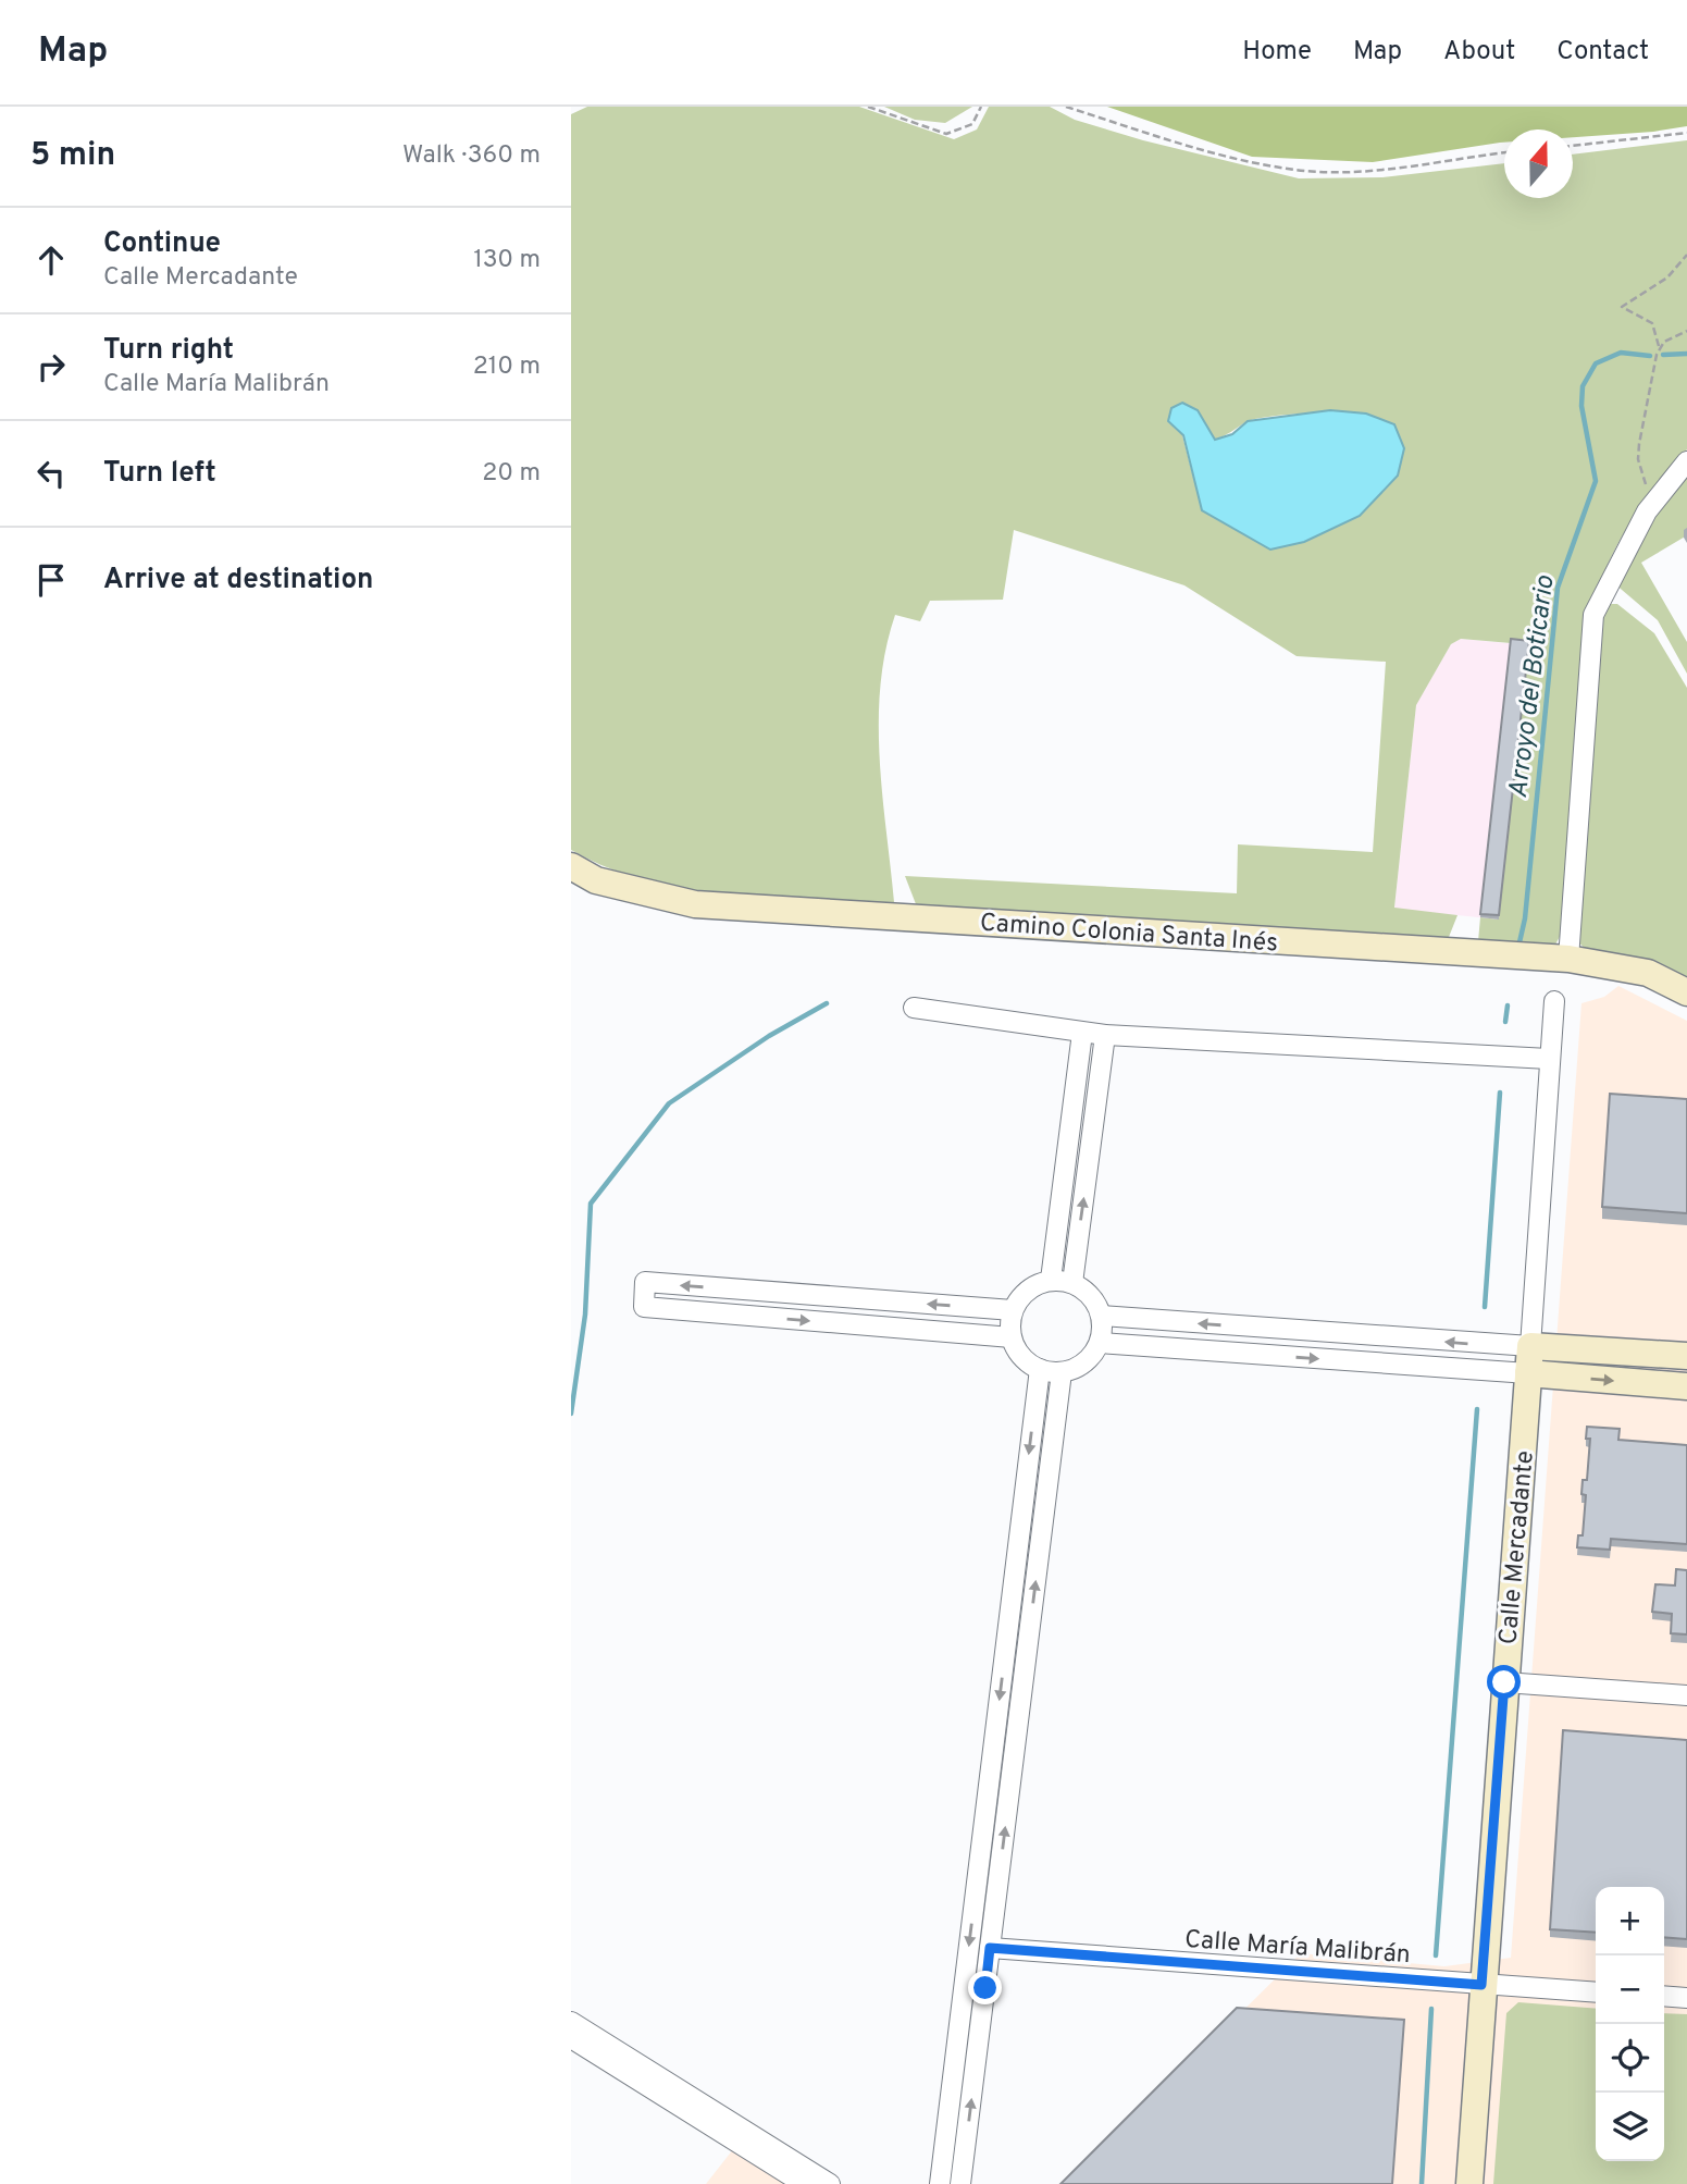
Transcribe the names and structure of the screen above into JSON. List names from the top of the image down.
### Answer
{
  "streets": {
    "street": ["Camino Colonia Santa Inés", "Calle Mercadante", "Calle María Malibrán"]
  },
  "crossings": [
    ["Calle Mercadante", "Calle María Malibrán"]
  ],
  "water": ["Arroyo del Boticario"],
  "north": "top",
  "page": {
    "header": "Map",
    "nav": [
      "Home",
      "Map",
      "About",
      "Contact"
    ],
    "heading": ["5 min", "Walk · 360 m"],
    "list": [
      ["Continue", "Calle Mercadante", "130 m"],
      ["Turn right", "Calle María Malibrán", "210 m"],
      ["Turn left", "20 m"],
      "Arrive at destination"
    ],
    "map_buttons": ["+", "−"]
  }
}
